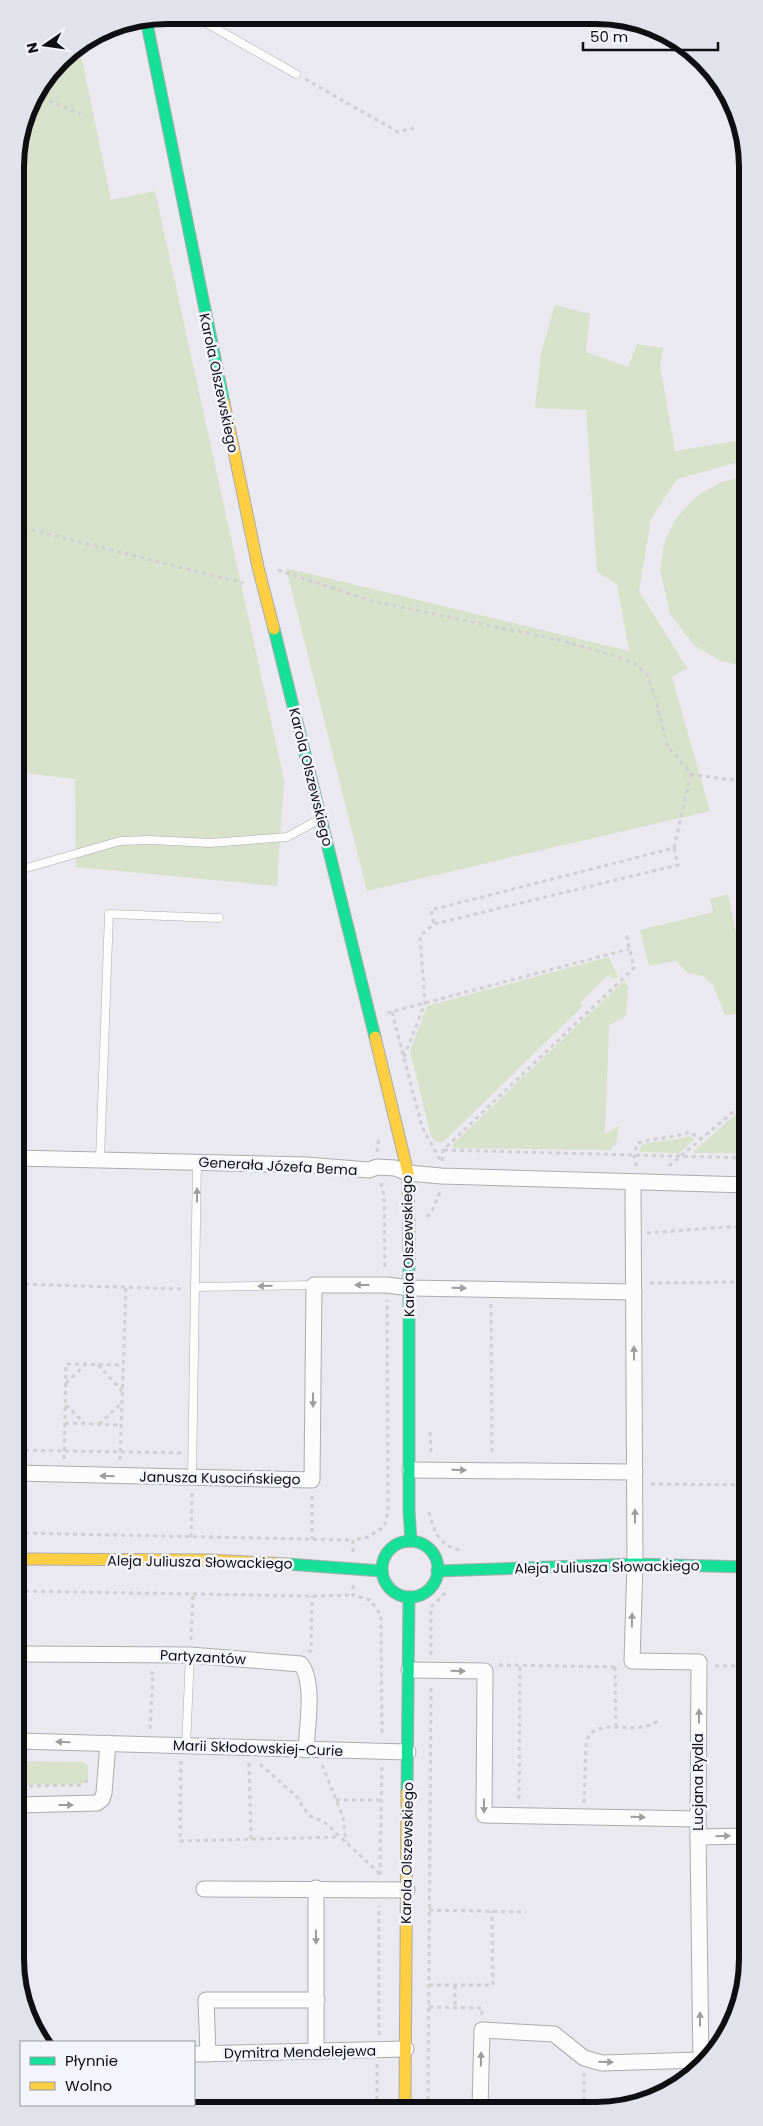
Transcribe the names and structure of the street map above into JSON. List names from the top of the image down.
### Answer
{
  "streets": {
    "street": [
      "Karola Olszewskiego",
      "Generała Józefa Bema",
      "Janusza Kusocińskiego",
      "Aleja Juliusza Słowackiego",
      "Partyzantów",
      "Marii Skłodowskiej-Curie",
      "Lucjana Rydla",
      "Dymitra Mendelejewa"
    ]
  },
  "crossings": [
    ["Karola Olszewskiego", "Generała Józefa Bema"],
    ["Karola Olszewskiego", "Aleja Juliusza Słowackiego"],
    ["Karola Olszewskiego", "Marii Skłodowskiej-Curie"],
    ["Karola Olszewskiego", "Dymitra Mendelejewa"],
    ["Partyzantów", "Marii Skłodowskiej-Curie"]
  ],
  "one_way": ["Janusza Kusocińskiego", "Lucjana Rydla"],
  "legend": ["Płynnie", "Wolno"],
  "scale_bar": "50 m",
  "north": "left"
}
